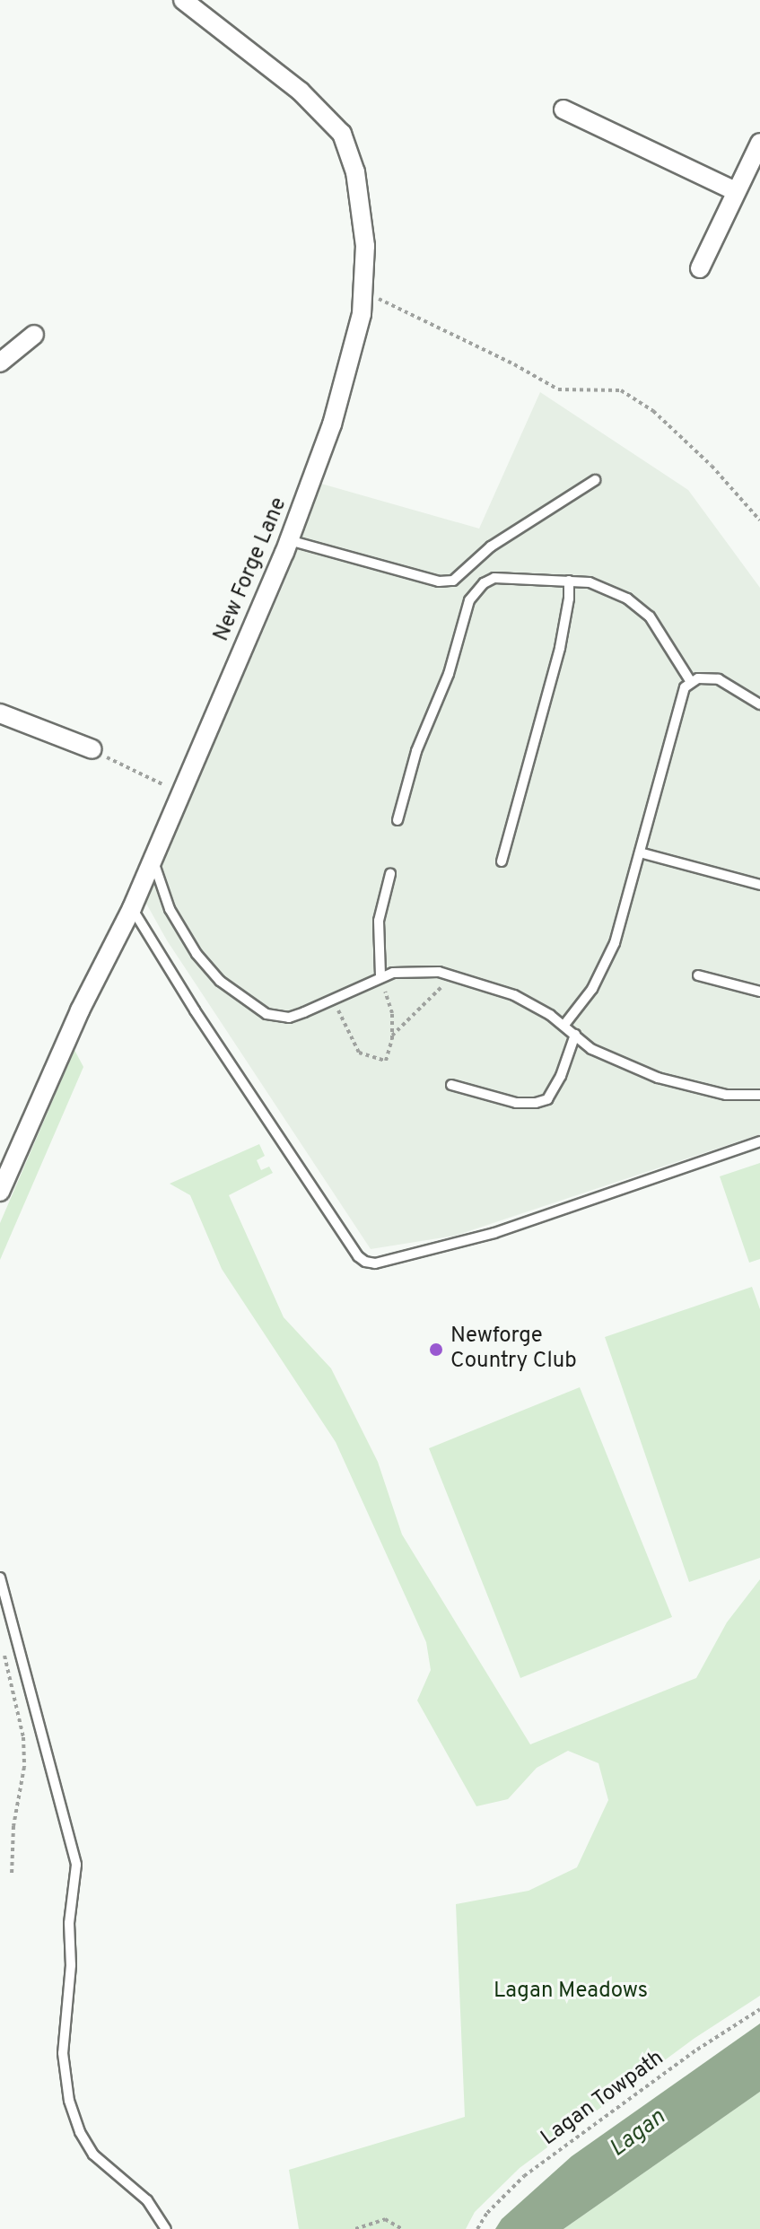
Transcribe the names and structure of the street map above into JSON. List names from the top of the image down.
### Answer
{
  "streets": {
    "street": ["New Forge Lane"],
    "path": ["Lagan Towpath"]
  },
  "water": ["Lagan"],
  "parks": ["Lagan Meadows"],
  "places": ["Newforge Country Club"]
}
